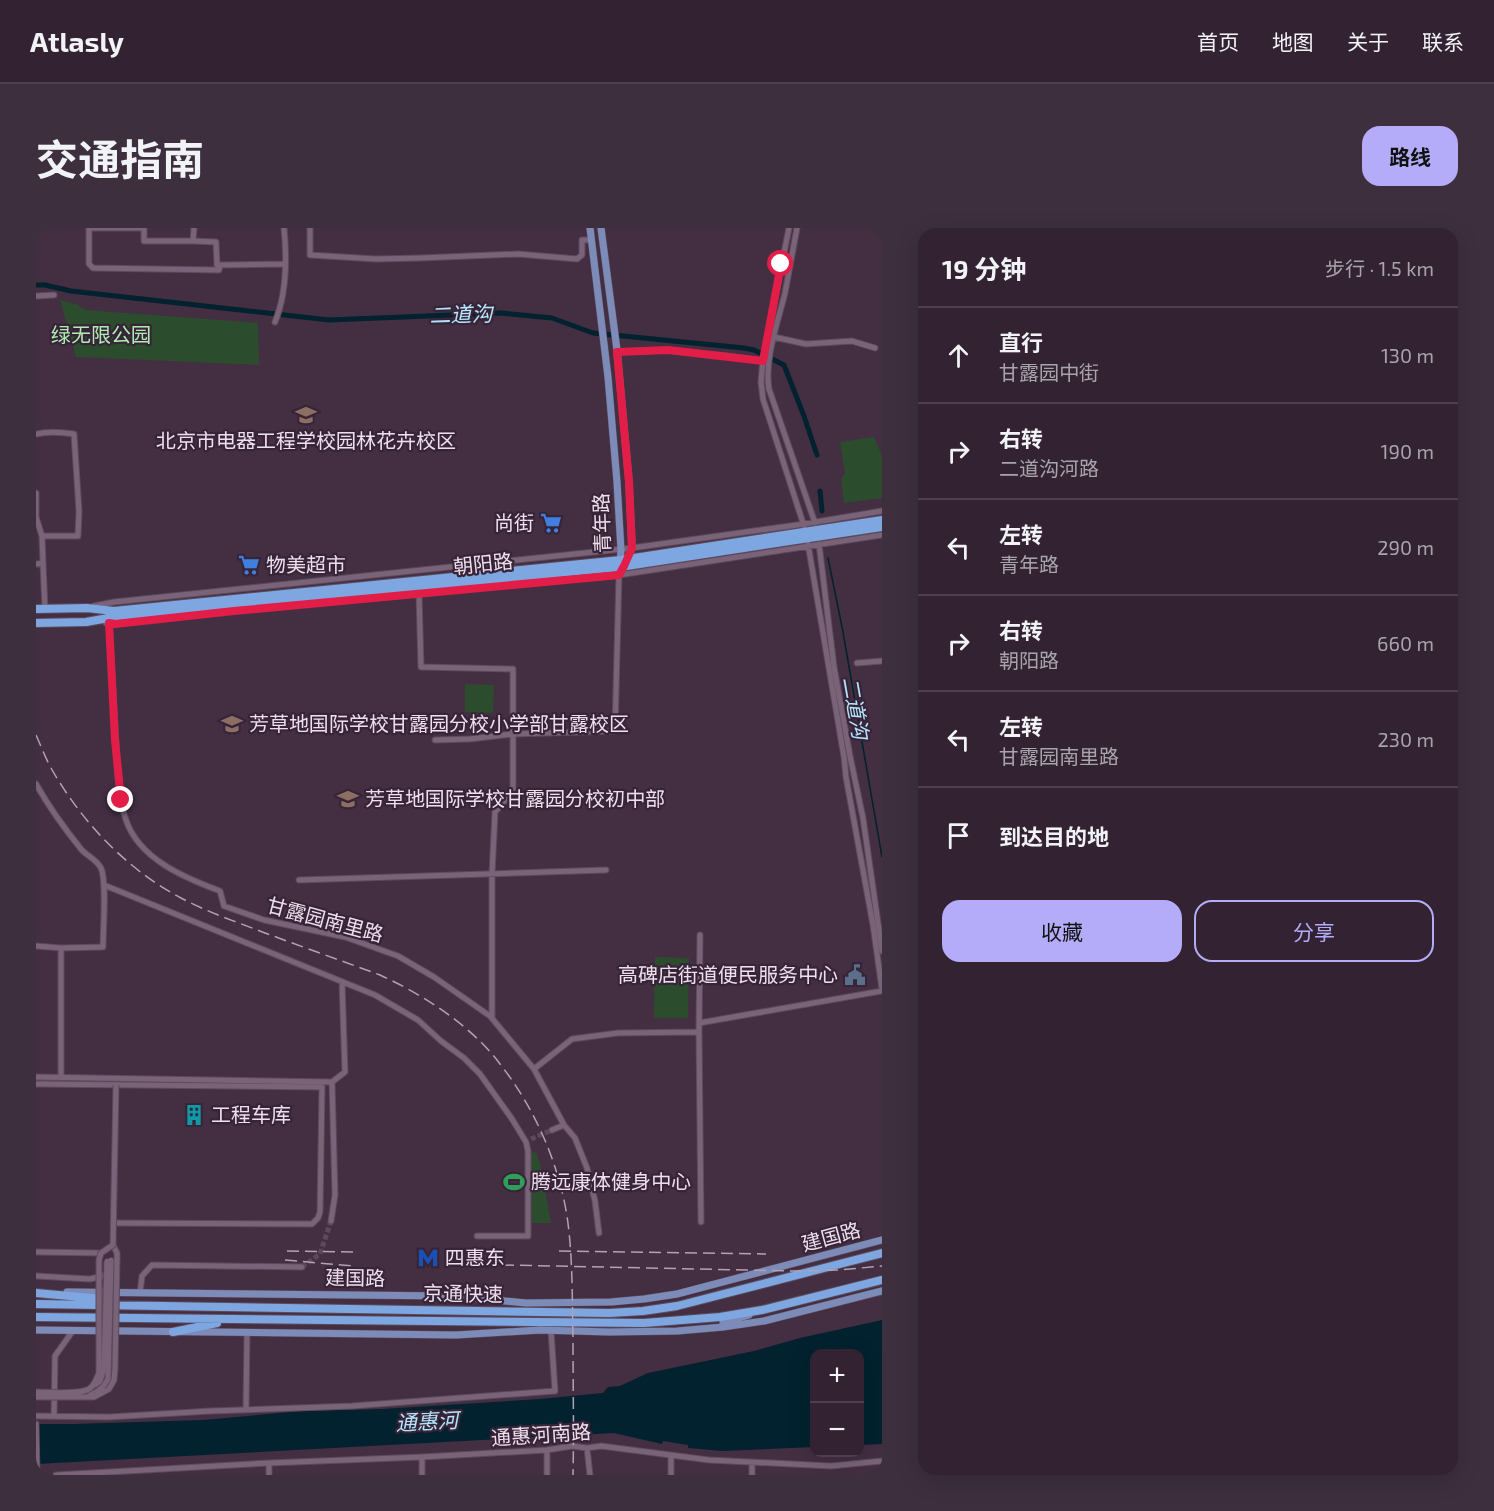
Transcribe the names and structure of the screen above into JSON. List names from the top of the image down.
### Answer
{
  "streets": {
    "highway": ["朝阳路", "京通快速"],
    "main road": ["青年路", "建国路"],
    "street": ["甘露园南里路", "通惠河南路"]
  },
  "crossings": [
    ["青年路", "朝阳路"],
    ["朝阳路", "甘露园南里路"]
  ],
  "water": ["二道沟", "通惠河"],
  "parks": ["绿无限公园"],
  "places": {
    "school or university": ["北京市电器工程学校园林花卉校区", "芳草地国际学校甘露园分校小学部甘露校区", "芳草地国际学校甘露园分校初中部"],
    "supermarket": ["尚街", "物美超市"],
    "public building": ["高碑店街道便民服务中心"],
    "building": ["工程车库"],
    "sports": ["腾远康体健身中心"],
    "metro station": ["四惠东"]
  },
  "page": {
    "header": "Atlasly",
    "nav": [
      "首页",
      "地图",
      "关于",
      "联系"
    ],
    "title": "交通指南",
    "buttons": [
      "路线",
      ["收藏", "分享"]
    ],
    "heading": ["19 分钟", "步行 · 1.5 km"],
    "list": [
      ["直行", "甘露园中街", "130 m"],
      ["右转", "二道沟河路", "190 m"],
      ["左转", "青年路", "290 m"],
      ["右转", "朝阳路", "660 m"],
      ["左转", "甘露园南里路", "230 m"],
      "到达目的地"
    ],
    "map_buttons": ["+", "−"]
  }
}
